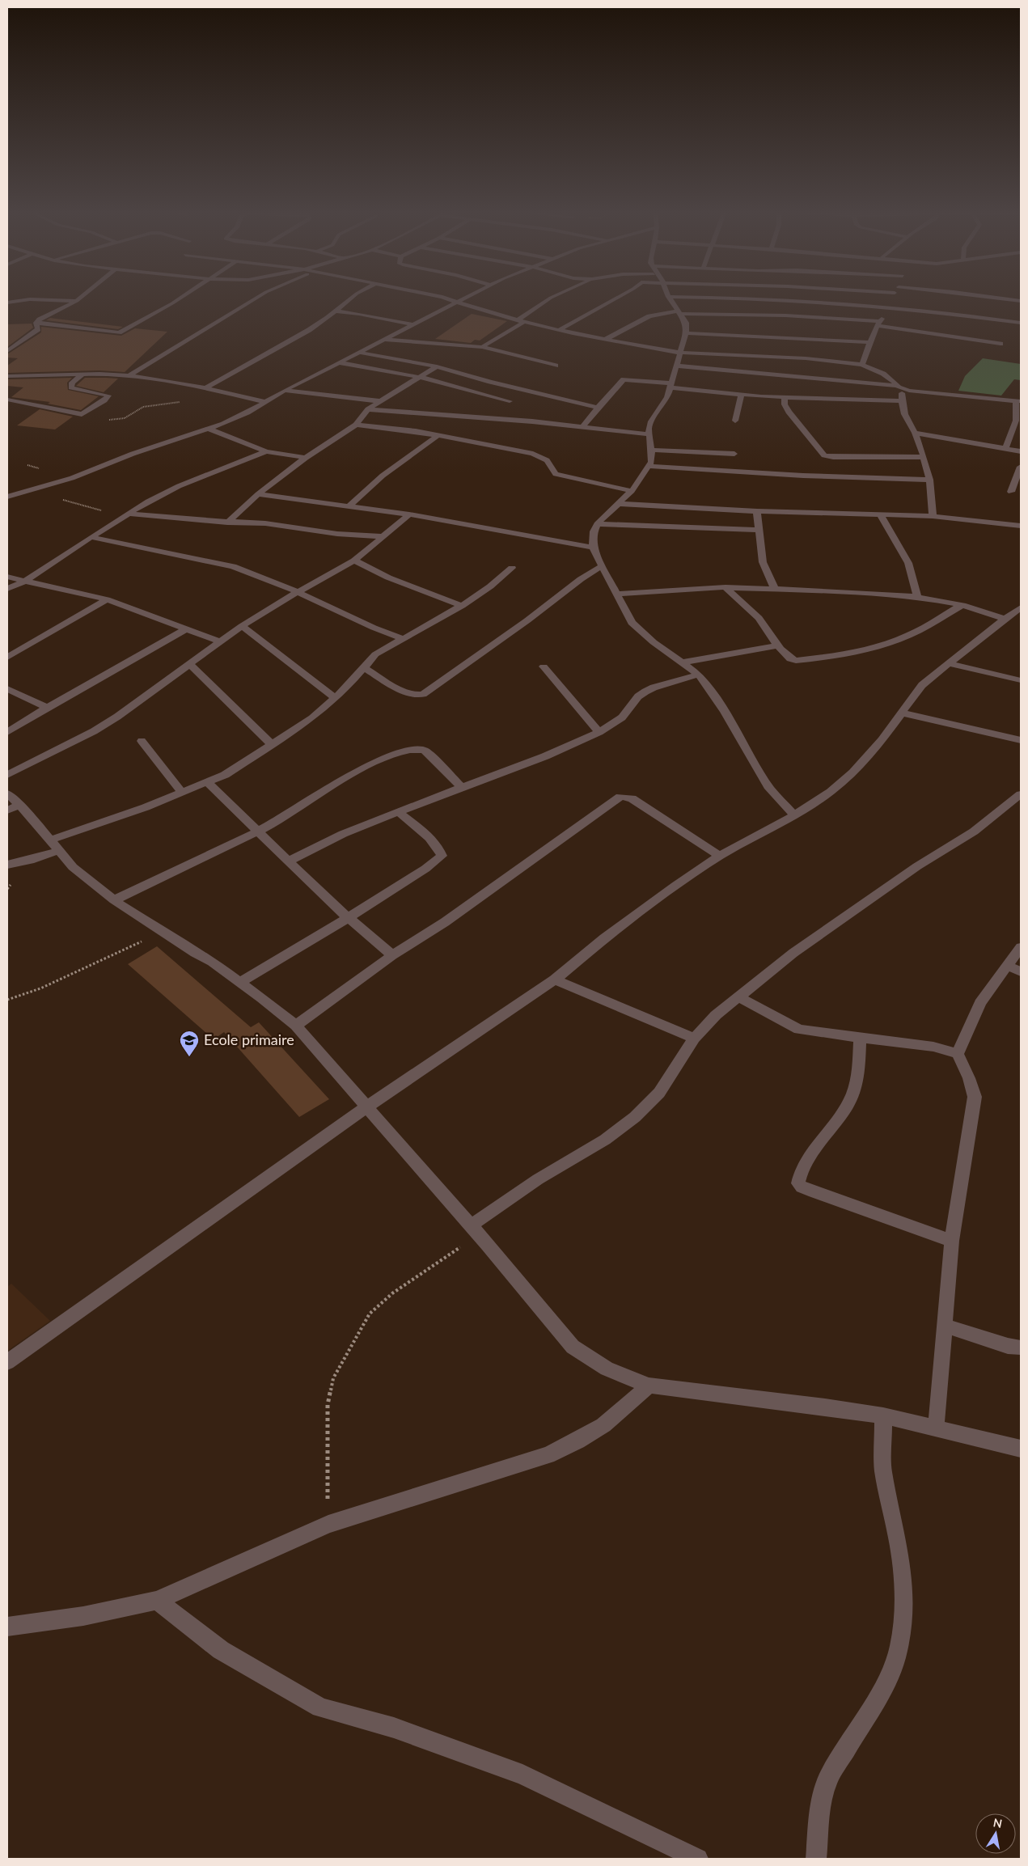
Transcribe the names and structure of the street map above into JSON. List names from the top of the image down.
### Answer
{
  "places": {
    "school or university": ["Ecole primaire"]
  },
  "north": "top"
}
